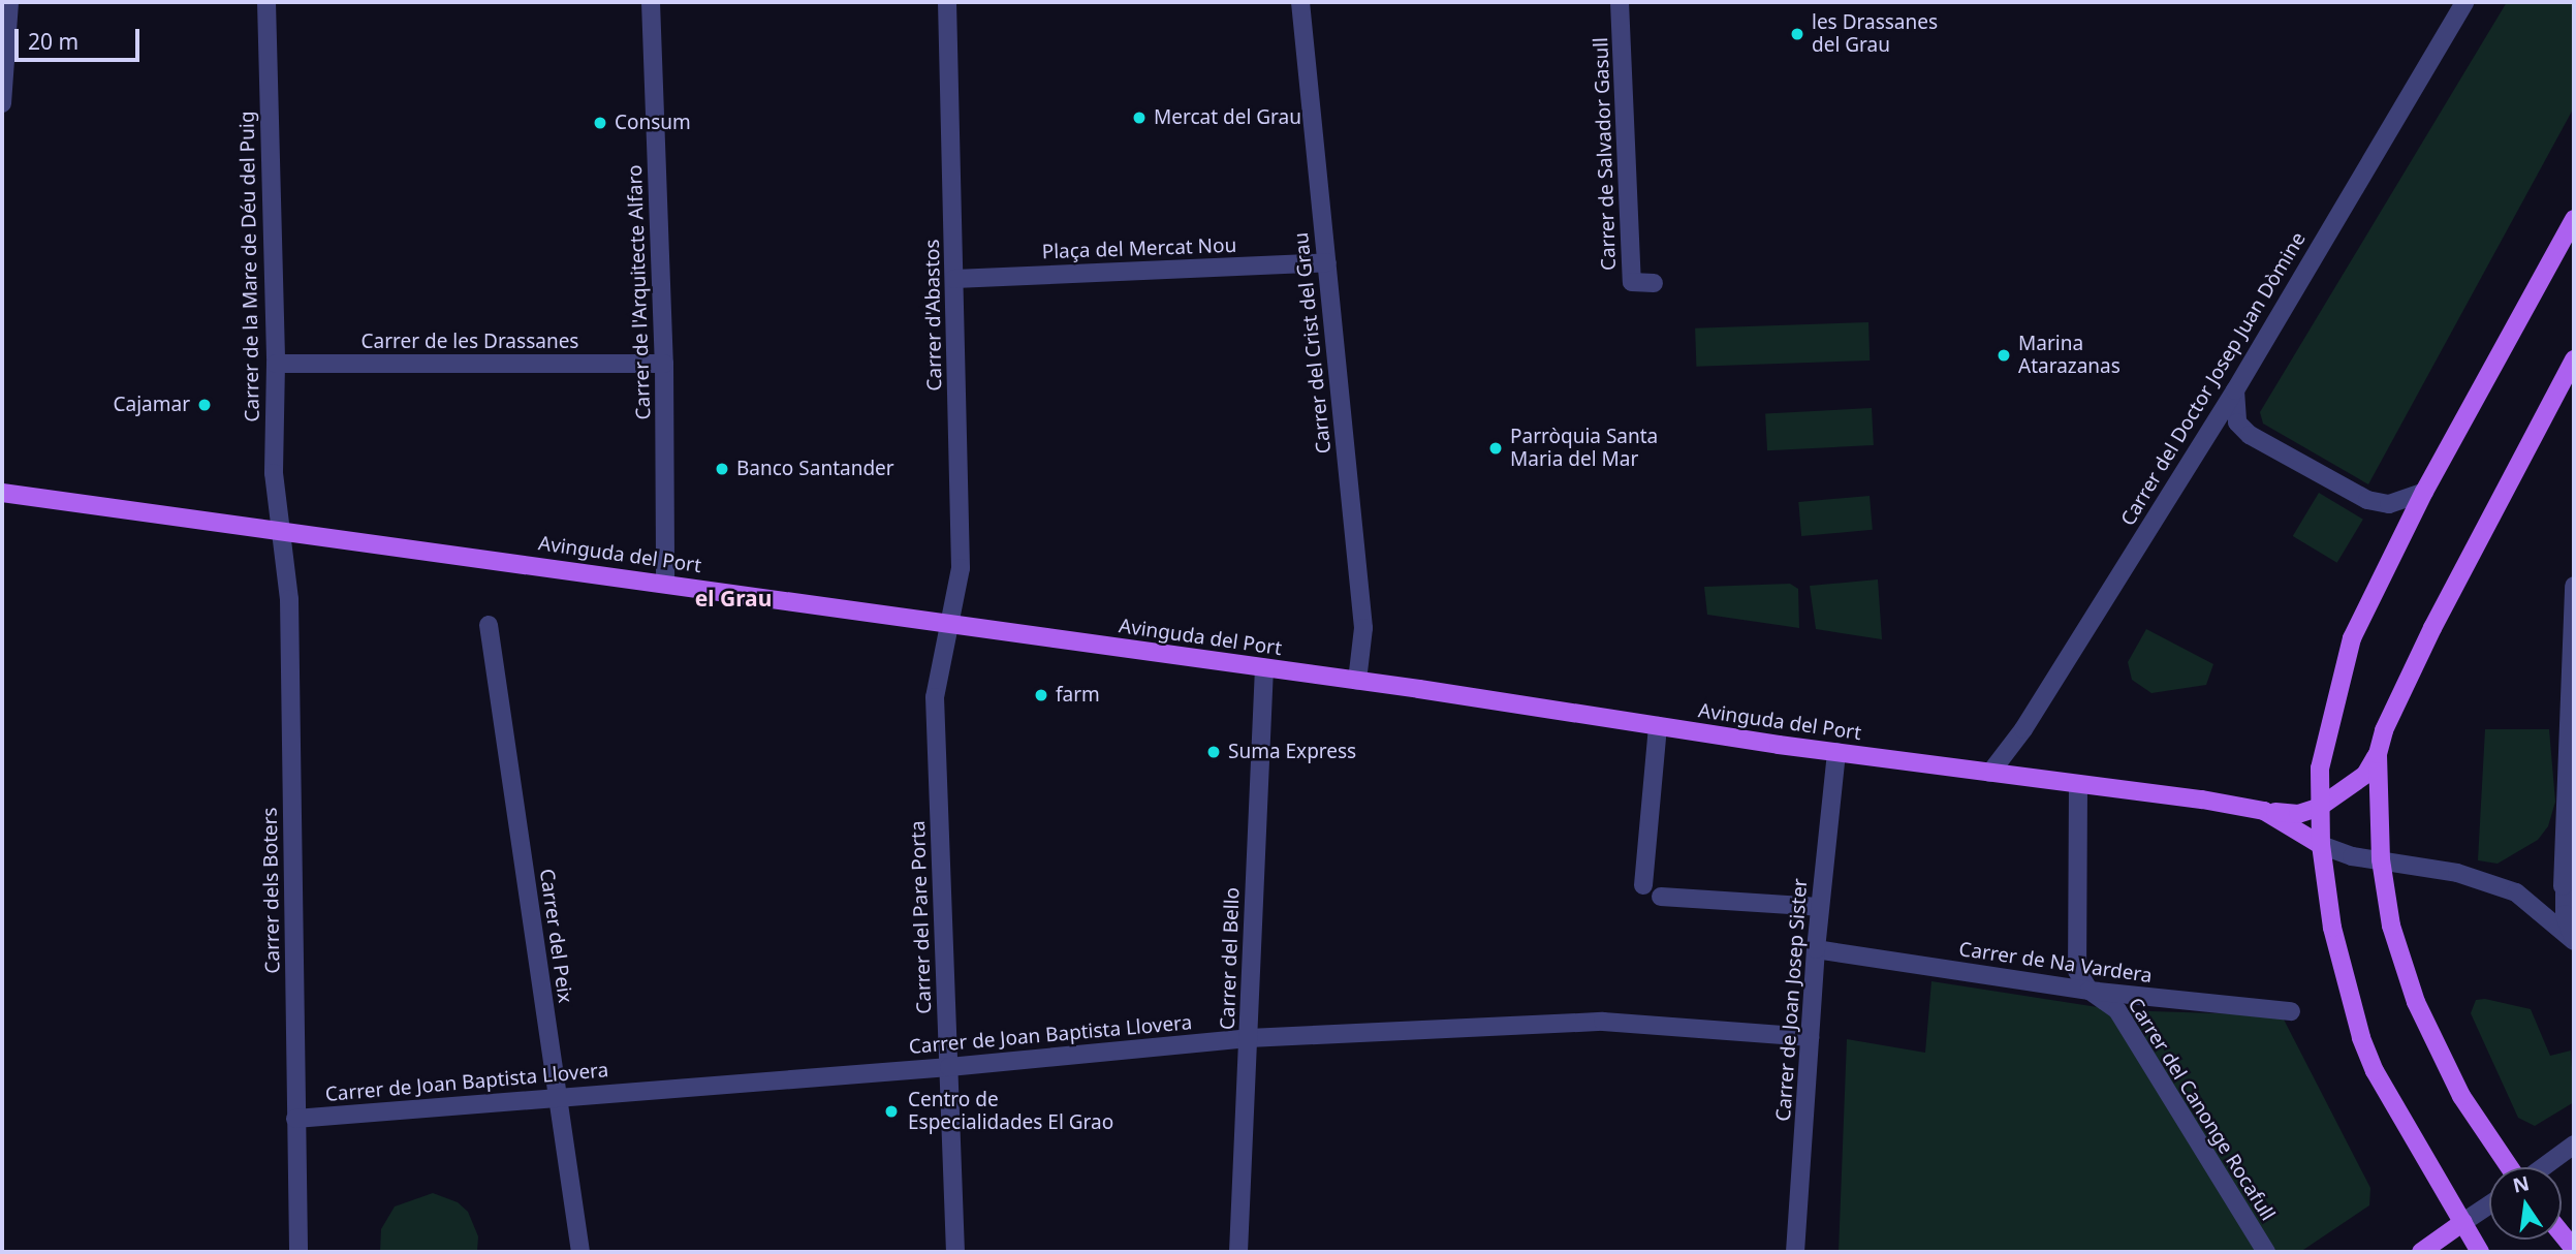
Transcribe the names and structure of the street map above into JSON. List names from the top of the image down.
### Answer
{
  "streets": {
    "main road": ["Avinguda del Port"],
    "street": [
      "Carrer de Salvador Gasull",
      "Plaça del Mercat Nou",
      "Carrer de la Mare de Déu del Puig",
      "Carrer de l'Arquitecte Alfaro",
      "Carrer d'Abastos",
      "Carrer de les Drassanes",
      "Carrer del Crist del Grau",
      "Carrer del Doctor Josep Juan Dòmine",
      "Carrer dels Boters",
      "Carrer del Pare Porta",
      "Carrer del Peix",
      "Carrer del Bello",
      "Carrer de Na Vardera",
      "Carrer de Joan Josep Sister",
      "Carrer de Joan Baptista Llovera",
      "Carrer del Canonge Rocafull"
    ]
  },
  "crossings": [
    ["Plaça del Mercat Nou", "Carrer d'Abastos"],
    ["Plaça del Mercat Nou", "Carrer del Crist del Grau"],
    ["Carrer de la Mare de Déu del Puig", "Carrer de les Drassanes"],
    ["Carrer de la Mare de Déu del Puig", "Avinguda del Port"],
    ["Carrer de la Mare de Déu del Puig", "Carrer dels Boters"],
    ["Carrer de l'Arquitecte Alfaro", "Carrer de les Drassanes"],
    ["Carrer de l'Arquitecte Alfaro", "Avinguda del Port"],
    ["Carrer d'Abastos", "Avinguda del Port"],
    ["Carrer d'Abastos", "Carrer del Pare Porta"],
    ["Carrer del Crist del Grau", "Avinguda del Port"],
    ["Carrer del Doctor Josep Juan Dòmine", "Avinguda del Port"],
    ["Avinguda del Port", "Carrer dels Boters"],
    ["Avinguda del Port", "Carrer del Pare Porta"],
    ["Avinguda del Port", "Carrer del Bello"],
    ["Avinguda del Port", "Carrer de Joan Josep Sister"],
    ["Carrer dels Boters", "Carrer de Joan Baptista Llovera"],
    ["Carrer del Pare Porta", "Carrer de Joan Baptista Llovera"],
    ["Carrer del Peix", "Carrer de Joan Baptista Llovera"],
    ["Carrer del Bello", "Carrer de Joan Baptista Llovera"],
    ["Carrer de Na Vardera", "Carrer de Joan Josep Sister"],
    ["Carrer de Na Vardera", "Carrer del Canonge Rocafull"],
    ["Carrer de Joan Josep Sister", "Carrer de Joan Baptista Llovera"]
  ],
  "districts": ["el Grau"],
  "places": [
    "les Drassanes del Grau",
    "Mercat del Grau",
    "Consum",
    "Marina Atarazanas",
    "Cajamar",
    "Parròquia Santa Maria del Mar",
    "Banco Santander",
    "farm",
    "Suma Express",
    "Centro de Especialidades El Grao"
  ],
  "scale_bar": "20 m",
  "north": "top"
}
